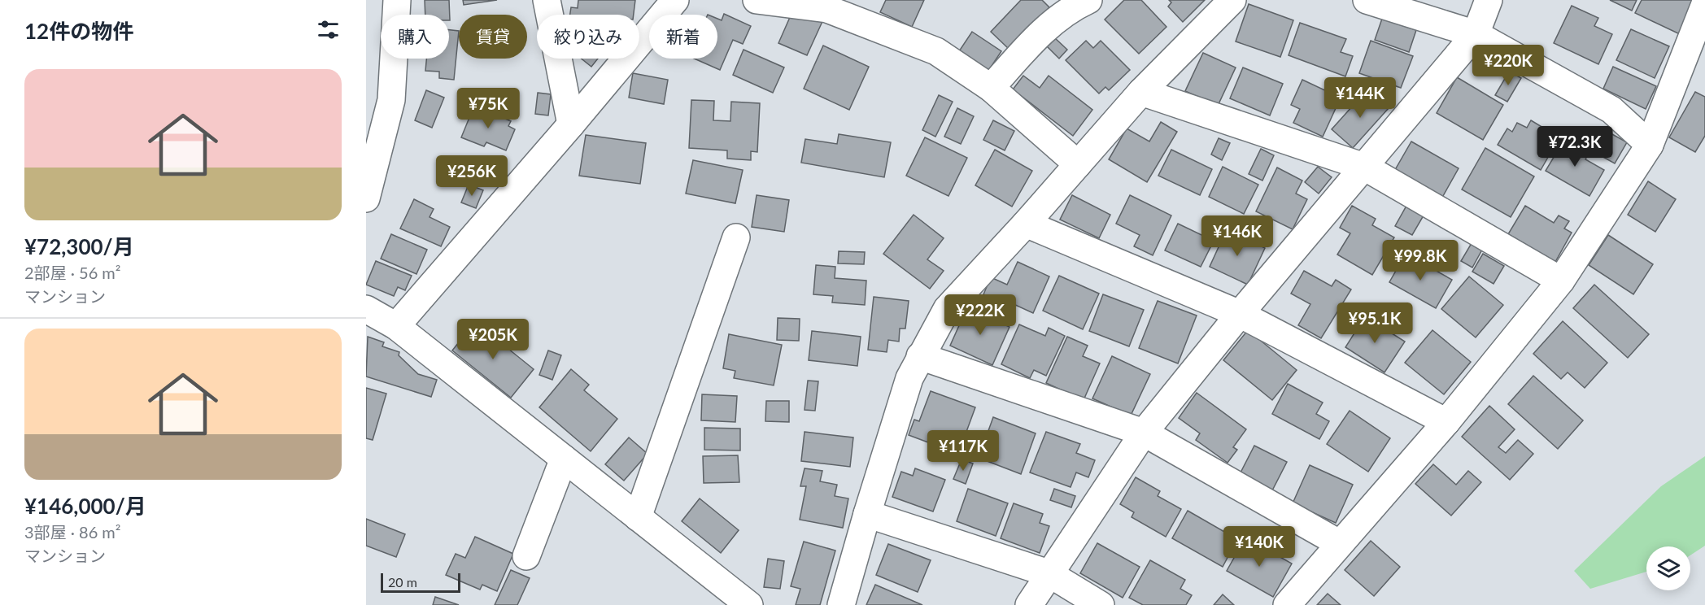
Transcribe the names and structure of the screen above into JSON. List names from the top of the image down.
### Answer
{
  "scale_bar": "20 m",
  "page": {
    "heading": "12件の物件",
    "chip": [
      "購入",
      "賃貸",
      "絞り込み",
      "新着"
    ],
    "price": [
      "¥220K",
      "¥144K",
      "¥75K",
      "¥72.3K",
      "¥256K",
      "¥146K",
      "¥99.8K",
      "¥222K",
      "¥95.1K",
      "¥205K",
      "¥117K",
      "¥140K"
    ],
    "list": [
      {
        "name": "¥72,300/月",
        "note": "2部屋 · 56 m² · マンション"
      },
      {
        "name": "¥146,000/月",
        "note": "3部屋 · 86 m² · マンション"
      }
    ],
    "scale": "20 m"
  }
}
